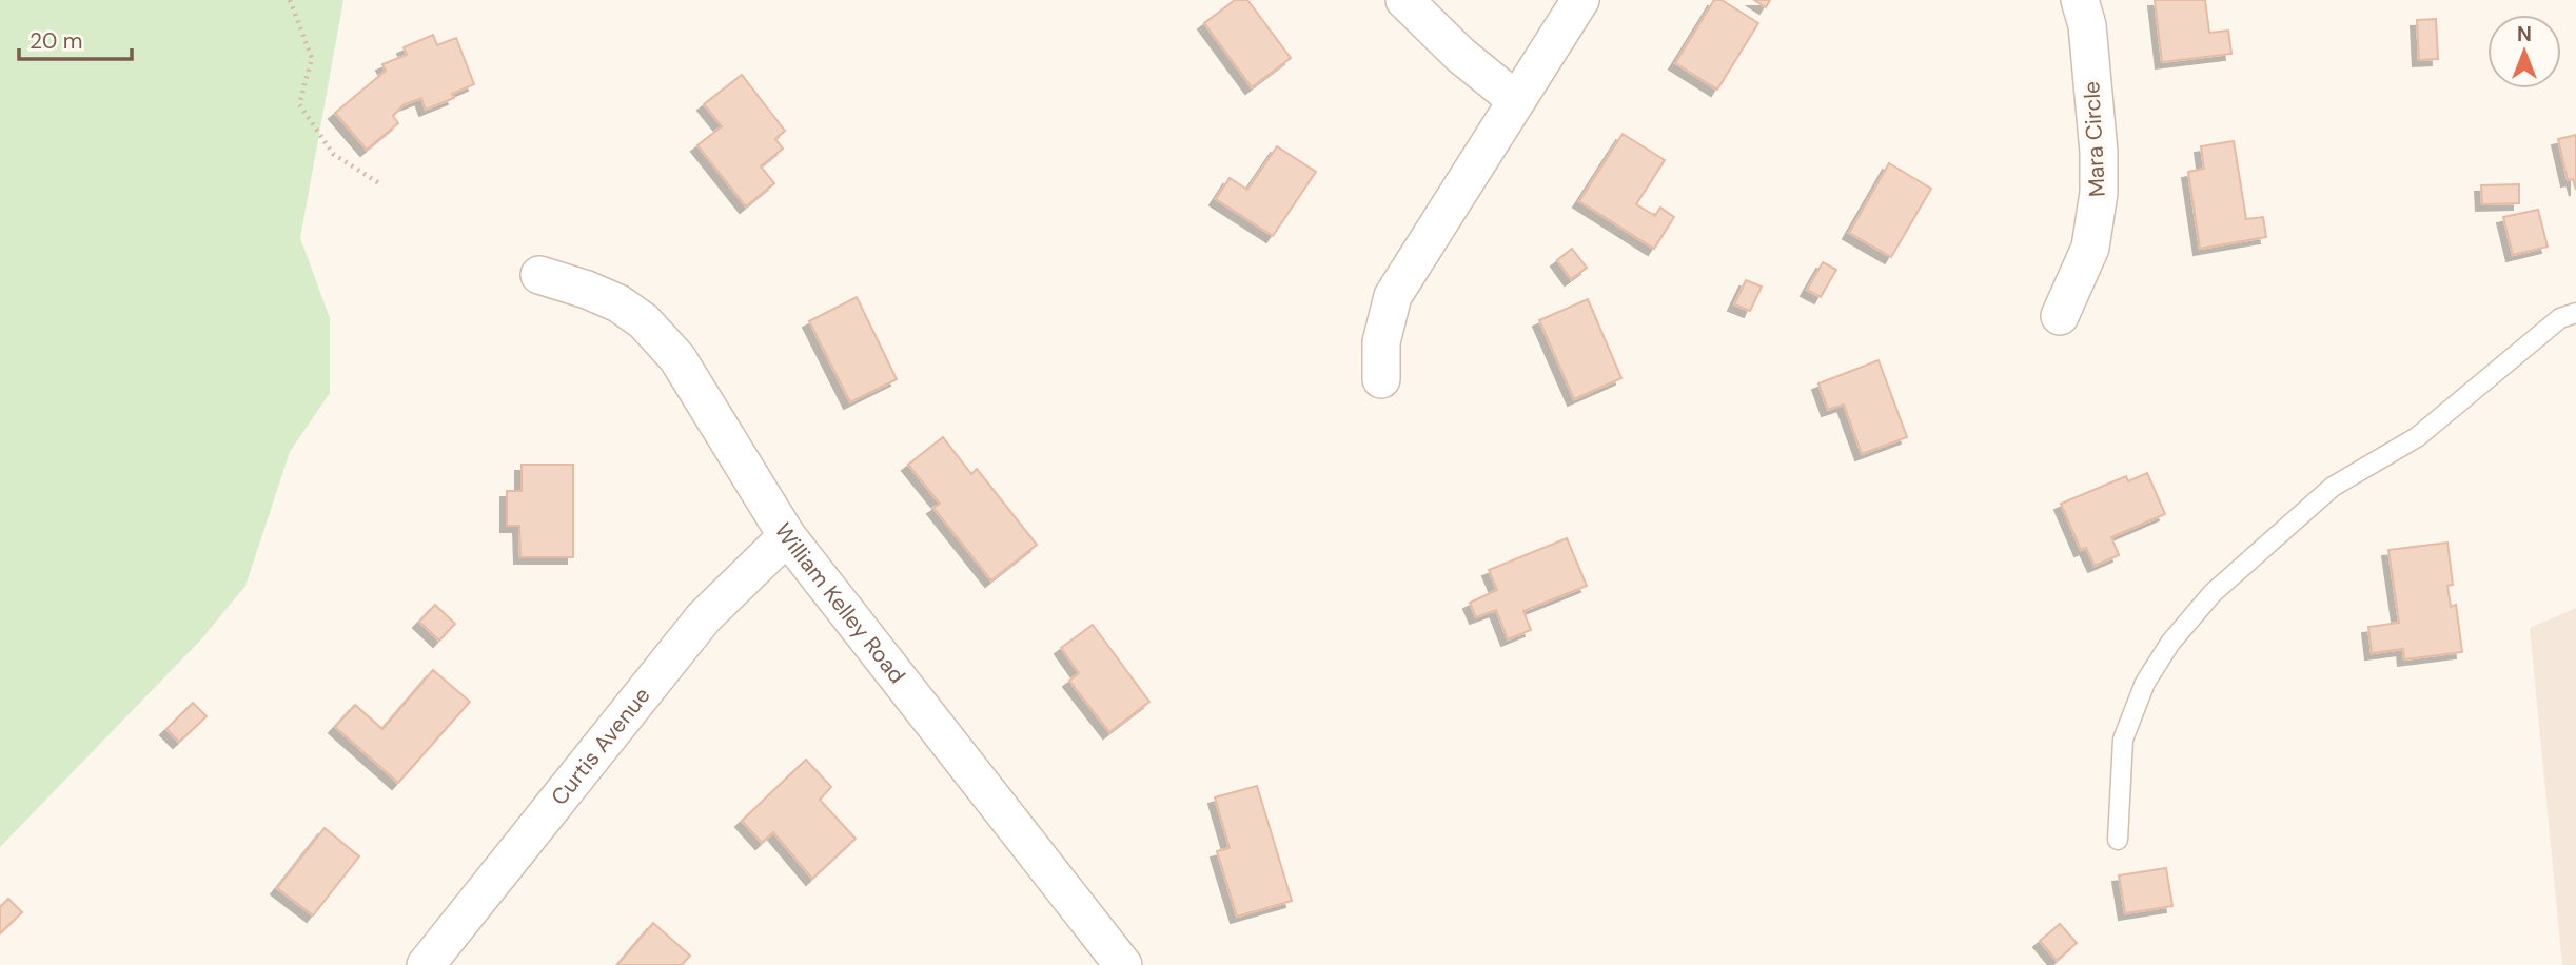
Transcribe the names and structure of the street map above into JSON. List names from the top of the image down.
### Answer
{
  "streets": {
    "street": ["Mara Circle", "William Kelley Road", "Curtis Avenue"]
  },
  "crossings": [
    ["William Kelley Road", "Curtis Avenue"]
  ],
  "scale_bar": "20 m",
  "north": "top"
}
